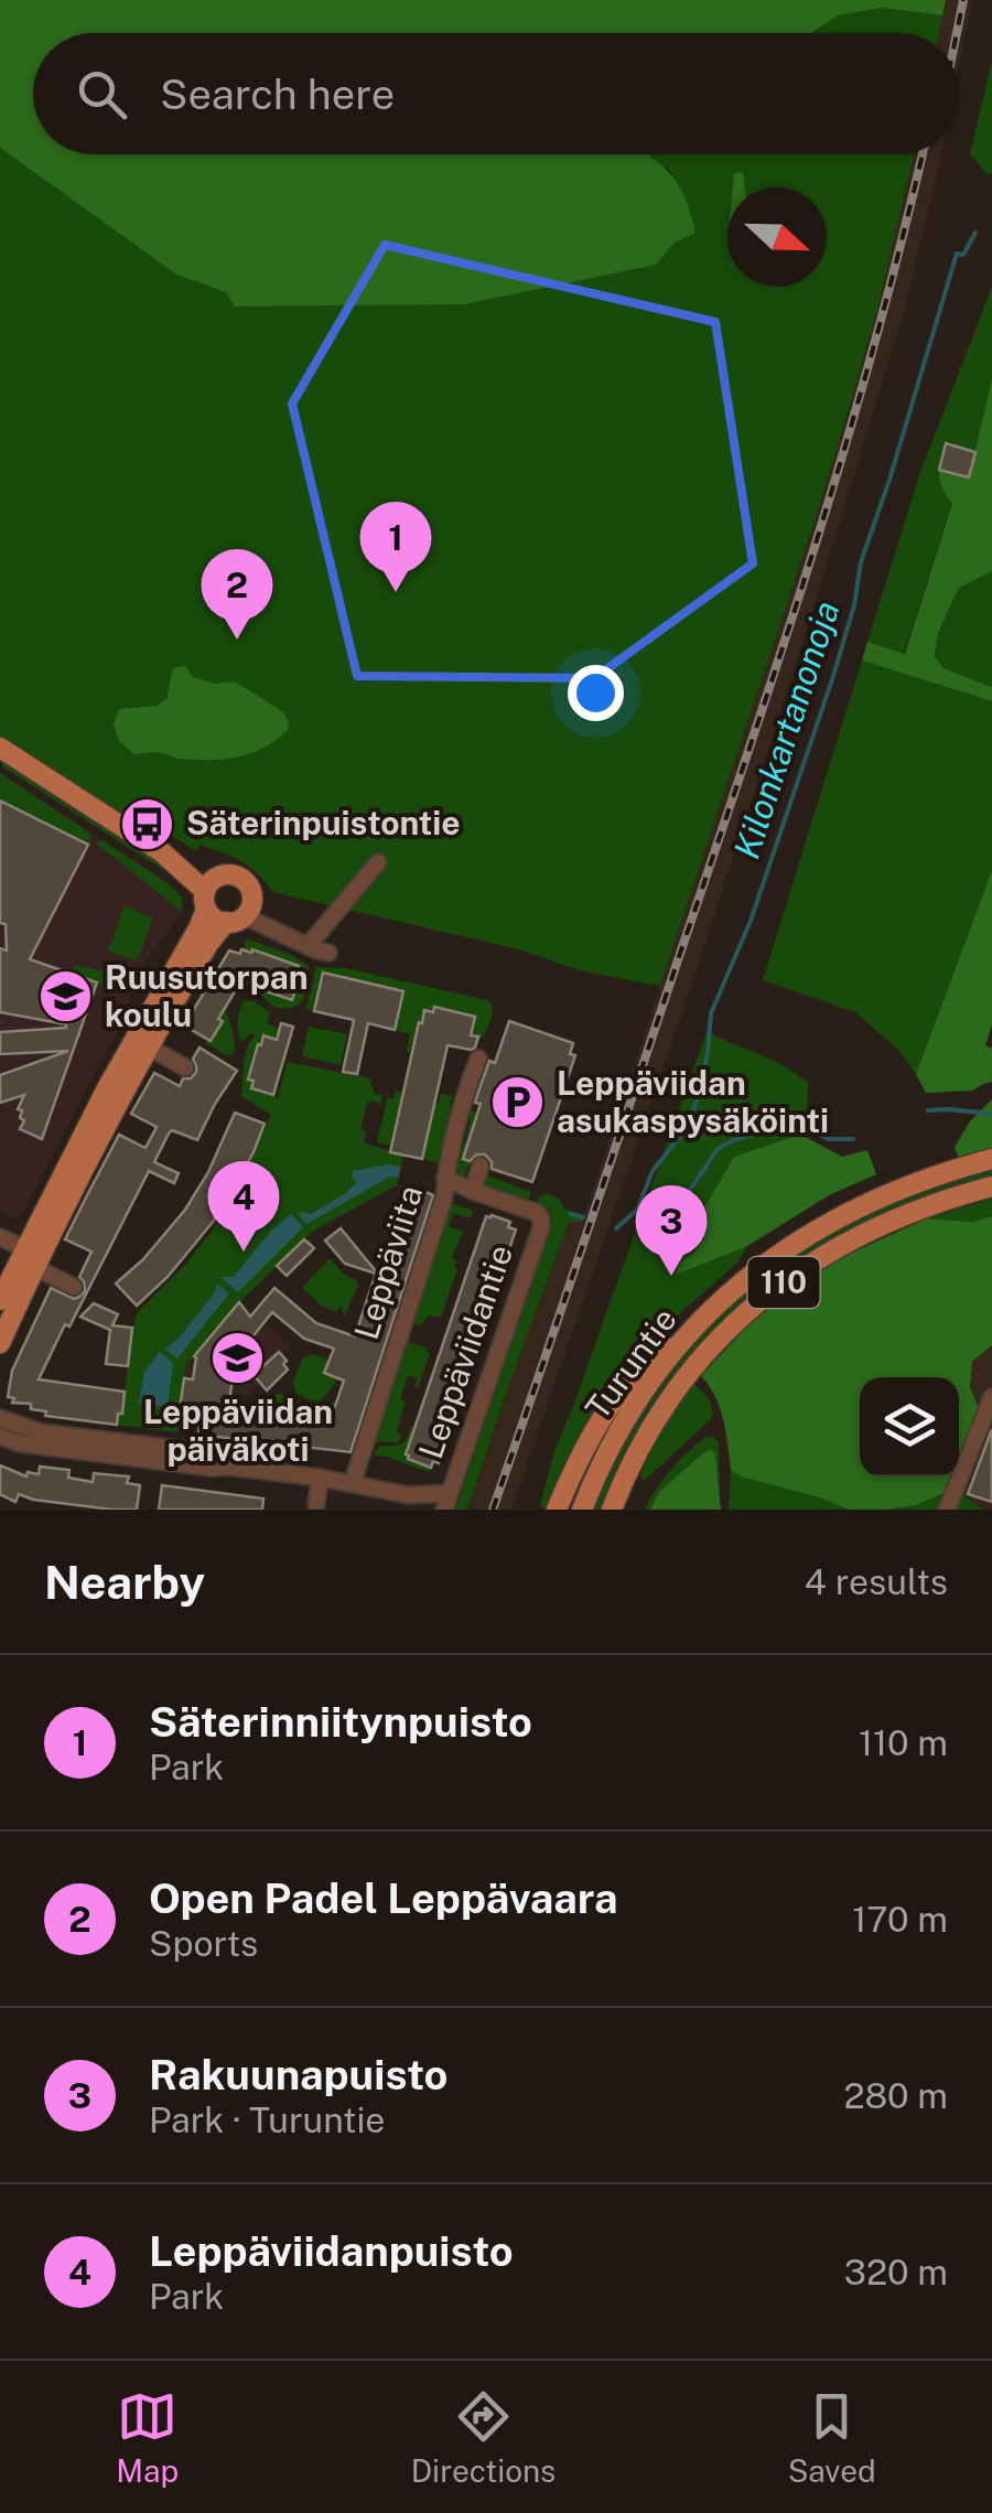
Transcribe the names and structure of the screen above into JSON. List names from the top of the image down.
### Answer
{
  "streets": {
    "main road": ["110", "Turuntie"],
    "street": ["Leppäviita", "Leppäviidantie"]
  },
  "water": ["Kilonkartanonoja"],
  "places": {
    "bus stop": ["Säterinpuistontie"],
    "school or university": ["Ruusutorpan koulu", "Leppäviidan päiväkoti"],
    "parking": ["Leppäviidan asukaspysäköinti"]
  },
  "north": "right",
  "page": {
    "search": "Search here",
    "pins": [
      "1",
      "2",
      "4",
      "3"
    ],
    "heading": ["Nearby", "4 results"],
    "list": [
      {
        "mark": "1",
        "name": "Säterinniitynpuisto",
        "note": "Park",
        "value": "110 m"
      },
      {
        "mark": "2",
        "name": "Open Padel Leppävaara",
        "note": "Sports",
        "value": "170 m"
      },
      {
        "mark": "3",
        "name": "Rakuunapuisto",
        "note": "Park · Turuntie",
        "value": "280 m"
      },
      {
        "mark": "4",
        "name": "Leppäviidanpuisto",
        "note": "Park",
        "value": "320 m"
      }
    ],
    "nav": ["Map", "Directions", "Saved"]
  }
}
